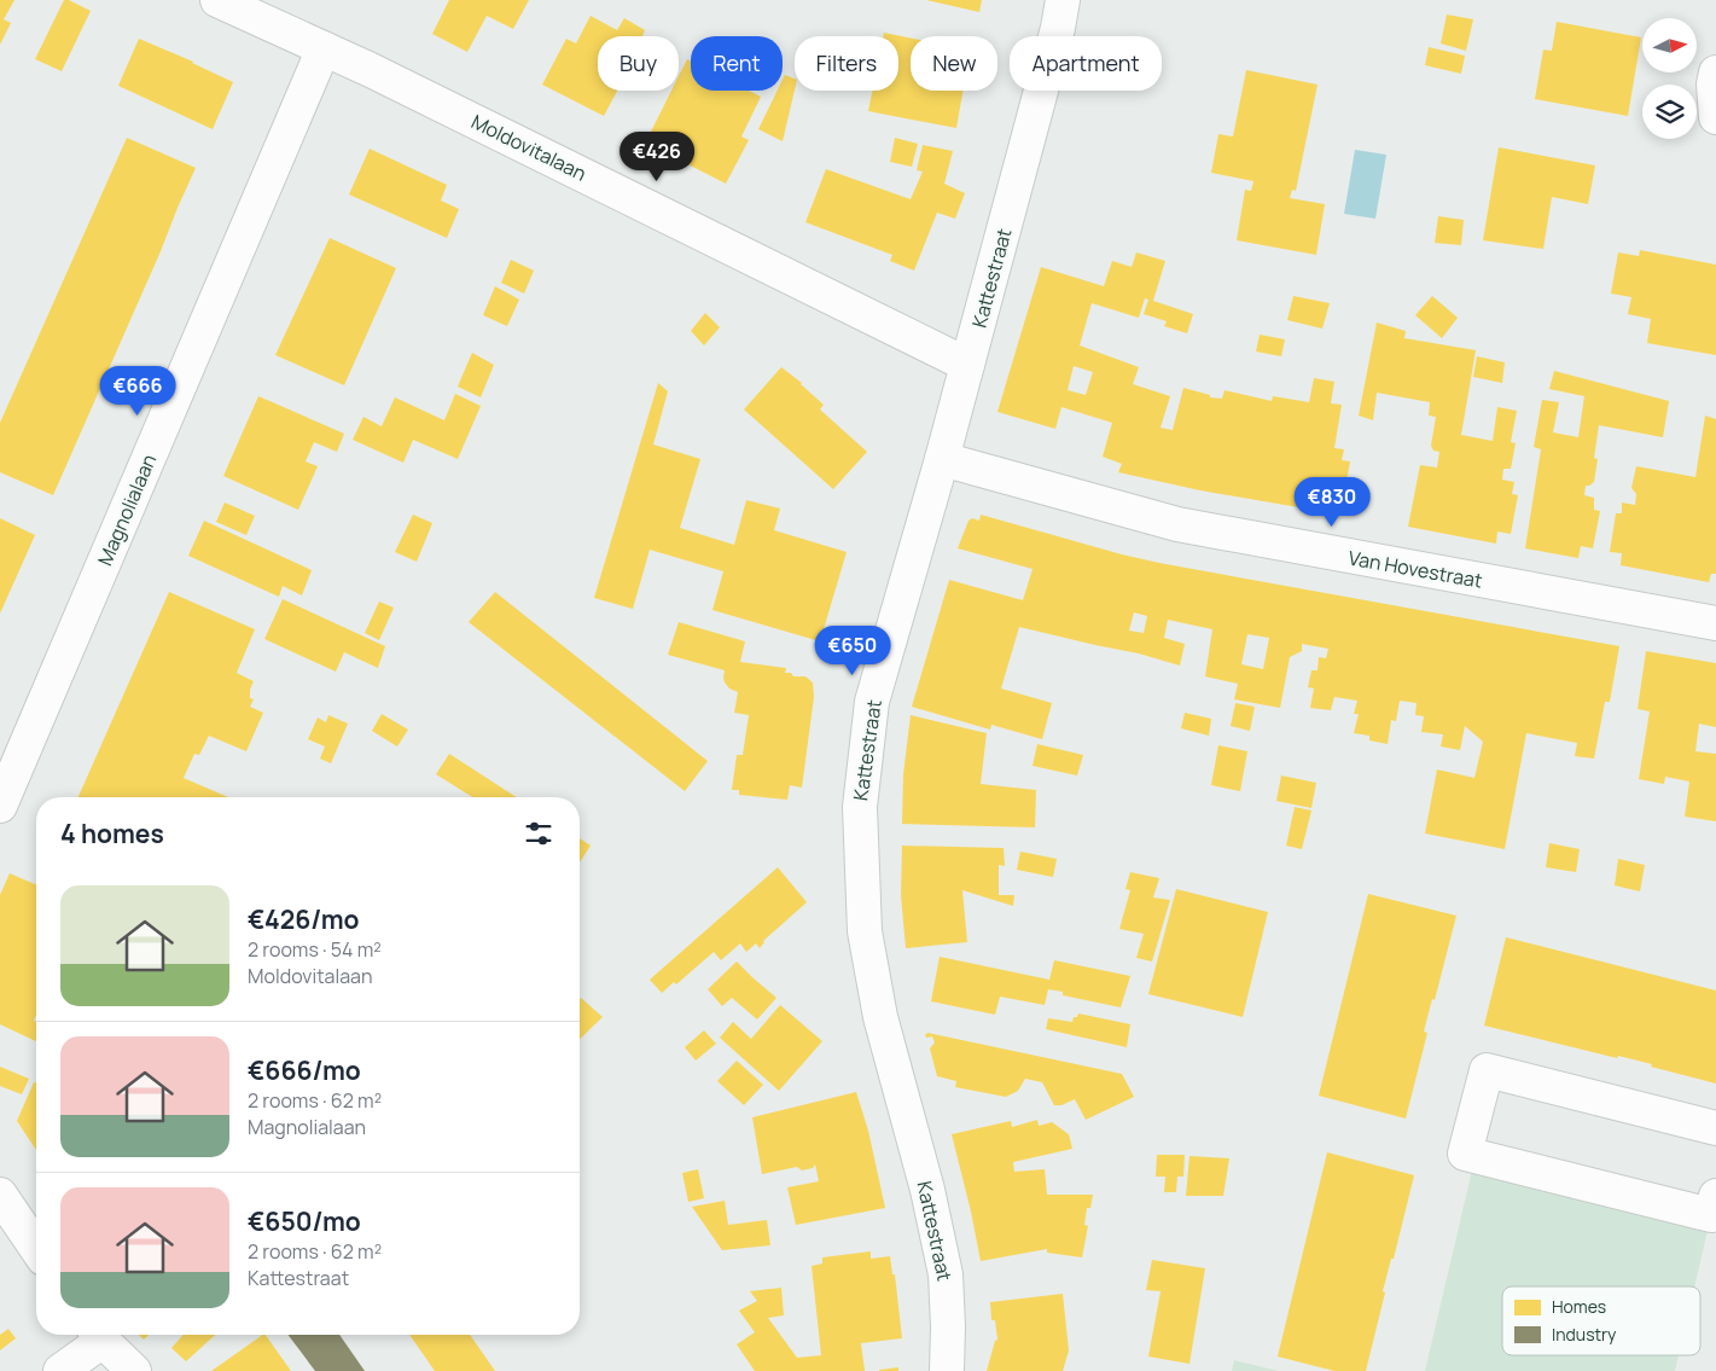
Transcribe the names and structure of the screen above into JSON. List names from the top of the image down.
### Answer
{
  "streets": {
    "street": [
      "Moldovitalaan",
      "Kattestraat",
      "Magnolialaan",
      "Van Hovestraat"
    ]
  },
  "crossings": [
    ["Moldovitalaan", "Kattestraat"],
    ["Moldovitalaan", "Magnolialaan"],
    ["Kattestraat", "Van Hovestraat"]
  ],
  "legend": ["Homes", "Industry"],
  "north": "right",
  "page": {
    "chip": [
      "Buy",
      "Rent",
      "Filters",
      "New",
      "Apartment"
    ],
    "price": [
      "€426",
      "€666",
      "€830",
      "€650"
    ],
    "heading": "4 homes",
    "list": [
      {
        "name": "€426/mo",
        "note": "2 rooms · 54 m² · Moldovitalaan"
      },
      {
        "name": "€666/mo",
        "note": "2 rooms · 62 m² · Magnolialaan"
      },
      {
        "name": "€650/mo",
        "note": "2 rooms · 62 m² · Kattestraat"
      }
    ]
  }
}
